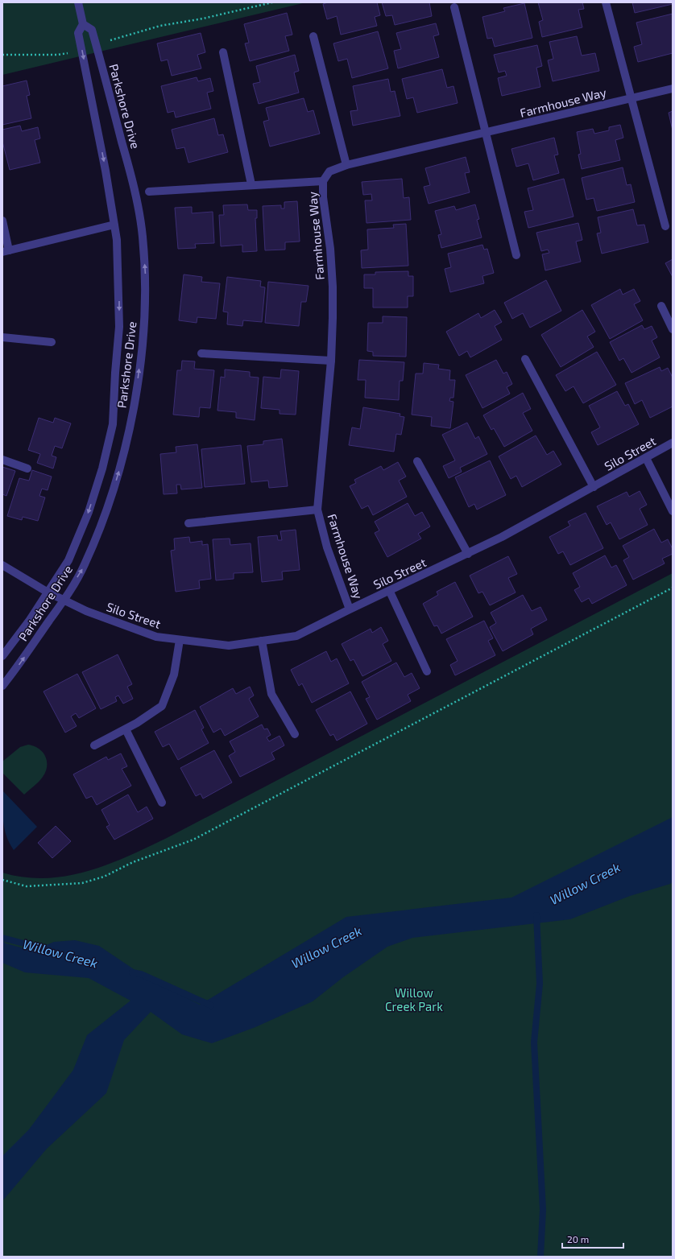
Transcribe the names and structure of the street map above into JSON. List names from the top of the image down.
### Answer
{
  "streets": {
    "street": ["Farmhouse Way", "Parkshore Drive", "Silo Street"]
  },
  "crossings": [
    ["Farmhouse Way", "Silo Street"],
    ["Parkshore Drive", "Silo Street"]
  ],
  "water": ["Willow Creek"],
  "parks": ["Willow Creek Park"],
  "scale_bar": "20 m"
}
